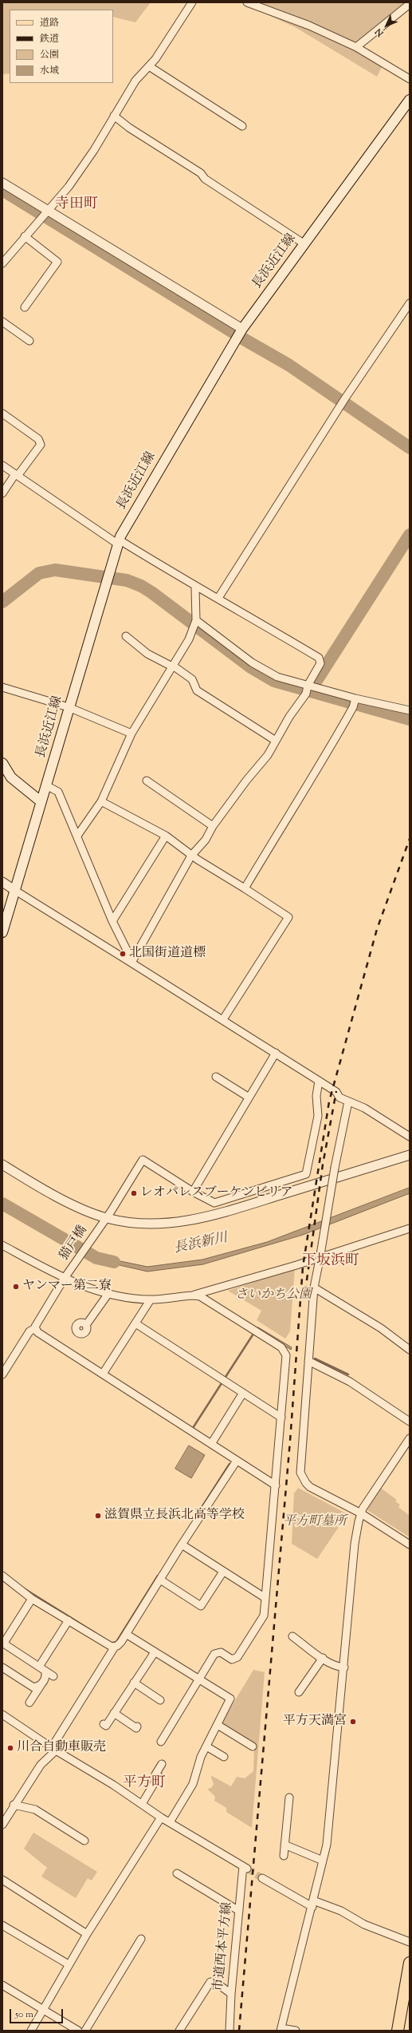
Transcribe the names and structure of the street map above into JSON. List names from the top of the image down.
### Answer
{
  "streets": {
    "main road": ["長浜近江線"],
    "street": ["猫戸橋", "市道西本平方線"]
  },
  "districts": ["寺田町", "下坂浜町", "平方町"],
  "water": ["長浜新川"],
  "parks": ["さいかち公園", "平方町墓所"],
  "places": [
    "北国街道道標",
    "レオパレスブーケンビリア",
    "ヤンマー第二寮",
    "滋賀県立長浜北高等学校",
    "平方天満宮",
    "川合自動車販売"
  ],
  "legend": [
    "道路",
    "鉄道",
    "公園",
    "水域"
  ],
  "scale_bar": "50 m",
  "north": "bottom left"
}
